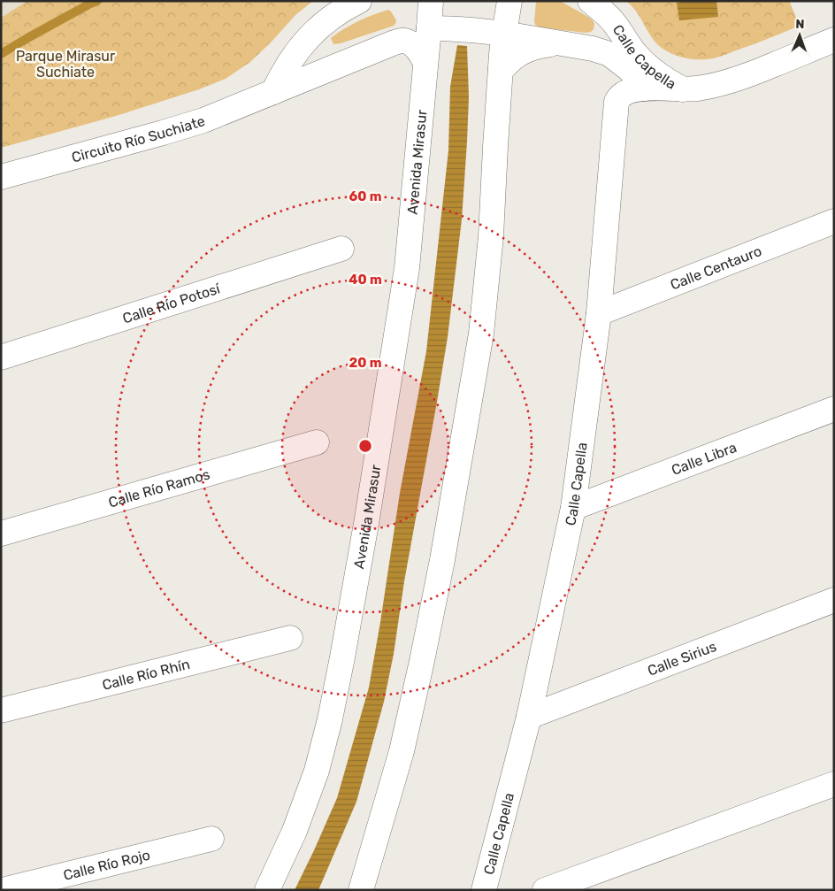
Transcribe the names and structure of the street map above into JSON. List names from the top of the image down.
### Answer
{
  "streets": {
    "street": [
      "Calle Capella",
      "Circuito Río Suchiate",
      "Avenida Mirasur",
      "Calle Centauro",
      "Calle Río Potosí",
      "Calle Libra",
      "Calle Río Ramos",
      "Calle Sirius",
      "Calle Río Rhín",
      "Calle Río Rojo"
    ]
  },
  "crossings": [
    ["Calle Capella", "Circuito Río Suchiate"],
    ["Calle Capella", "Avenida Mirasur"],
    ["Calle Capella", "Calle Centauro"],
    ["Calle Capella", "Calle Libra"],
    ["Calle Capella", "Calle Sirius"],
    ["Circuito Río Suchiate", "Avenida Mirasur"]
  ],
  "parks": ["Parque Mirasur Suchiate"],
  "north": "top",
  "rings": ["60 m", "40 m", "20 m"]
}
